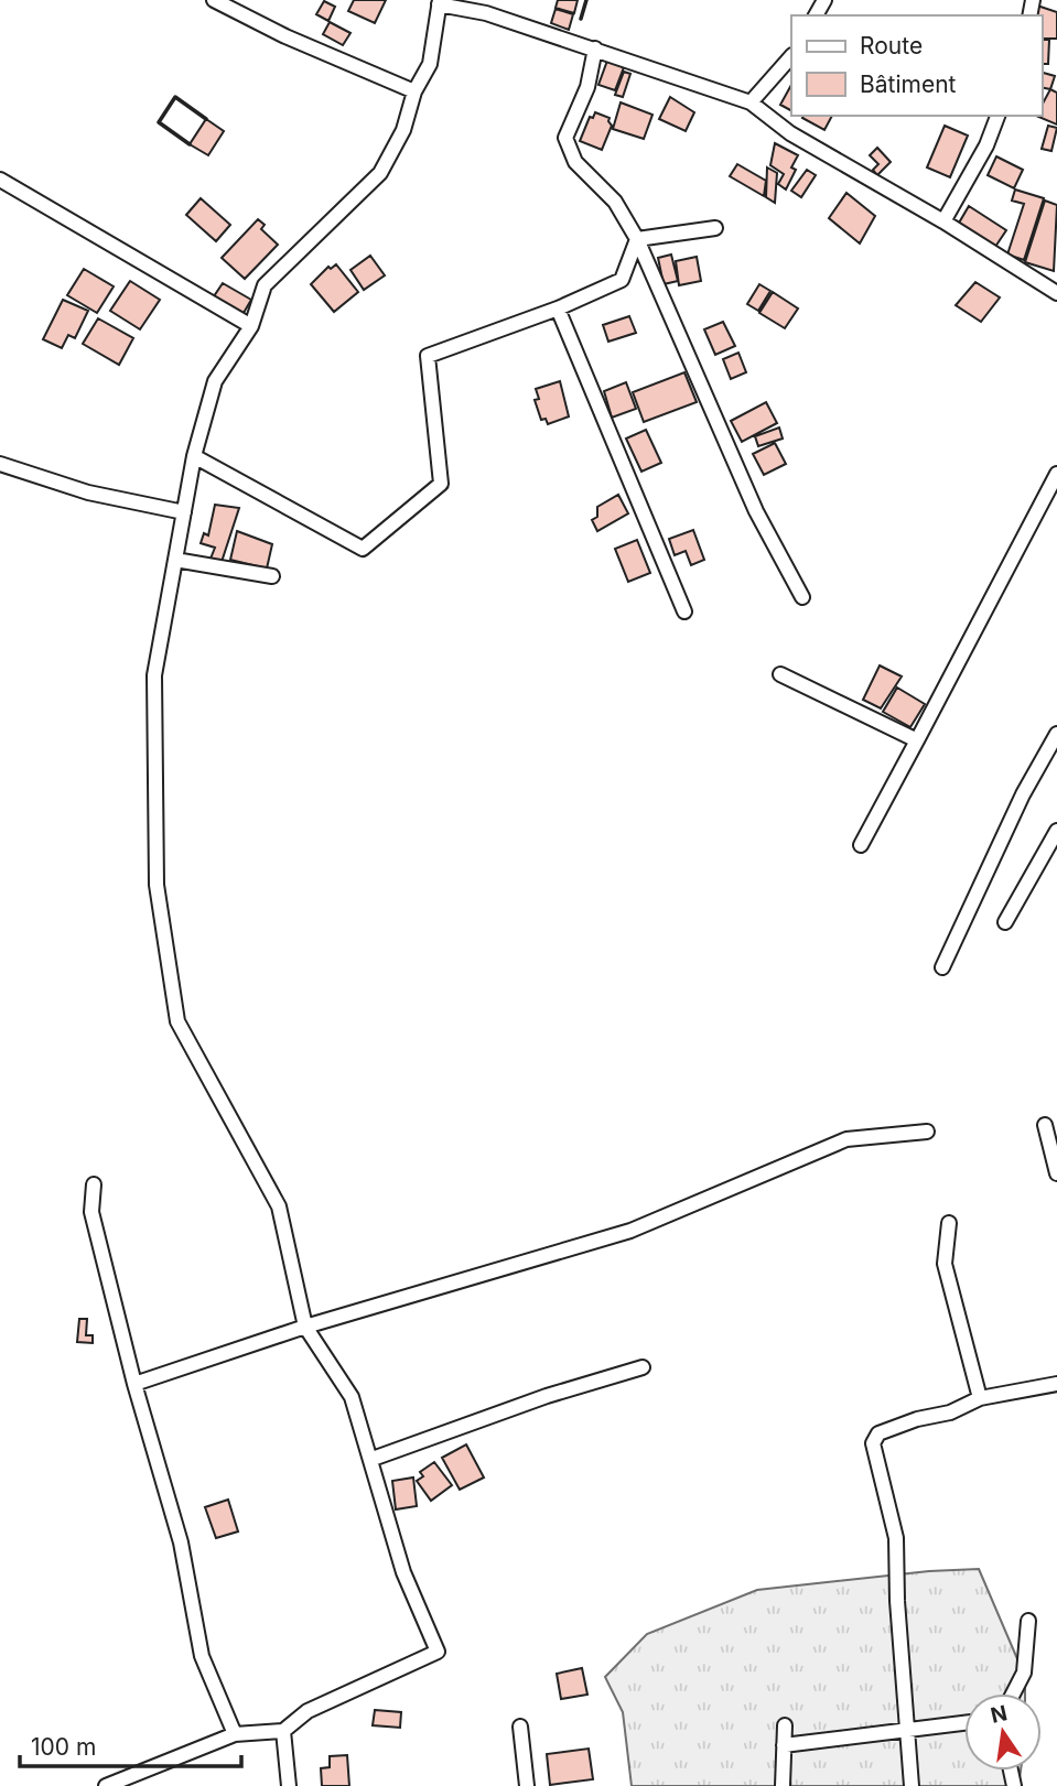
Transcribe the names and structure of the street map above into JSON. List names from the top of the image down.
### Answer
{
  "legend": ["Route", "Bâtiment"],
  "scale_bar": "100 m",
  "north": "top"
}
